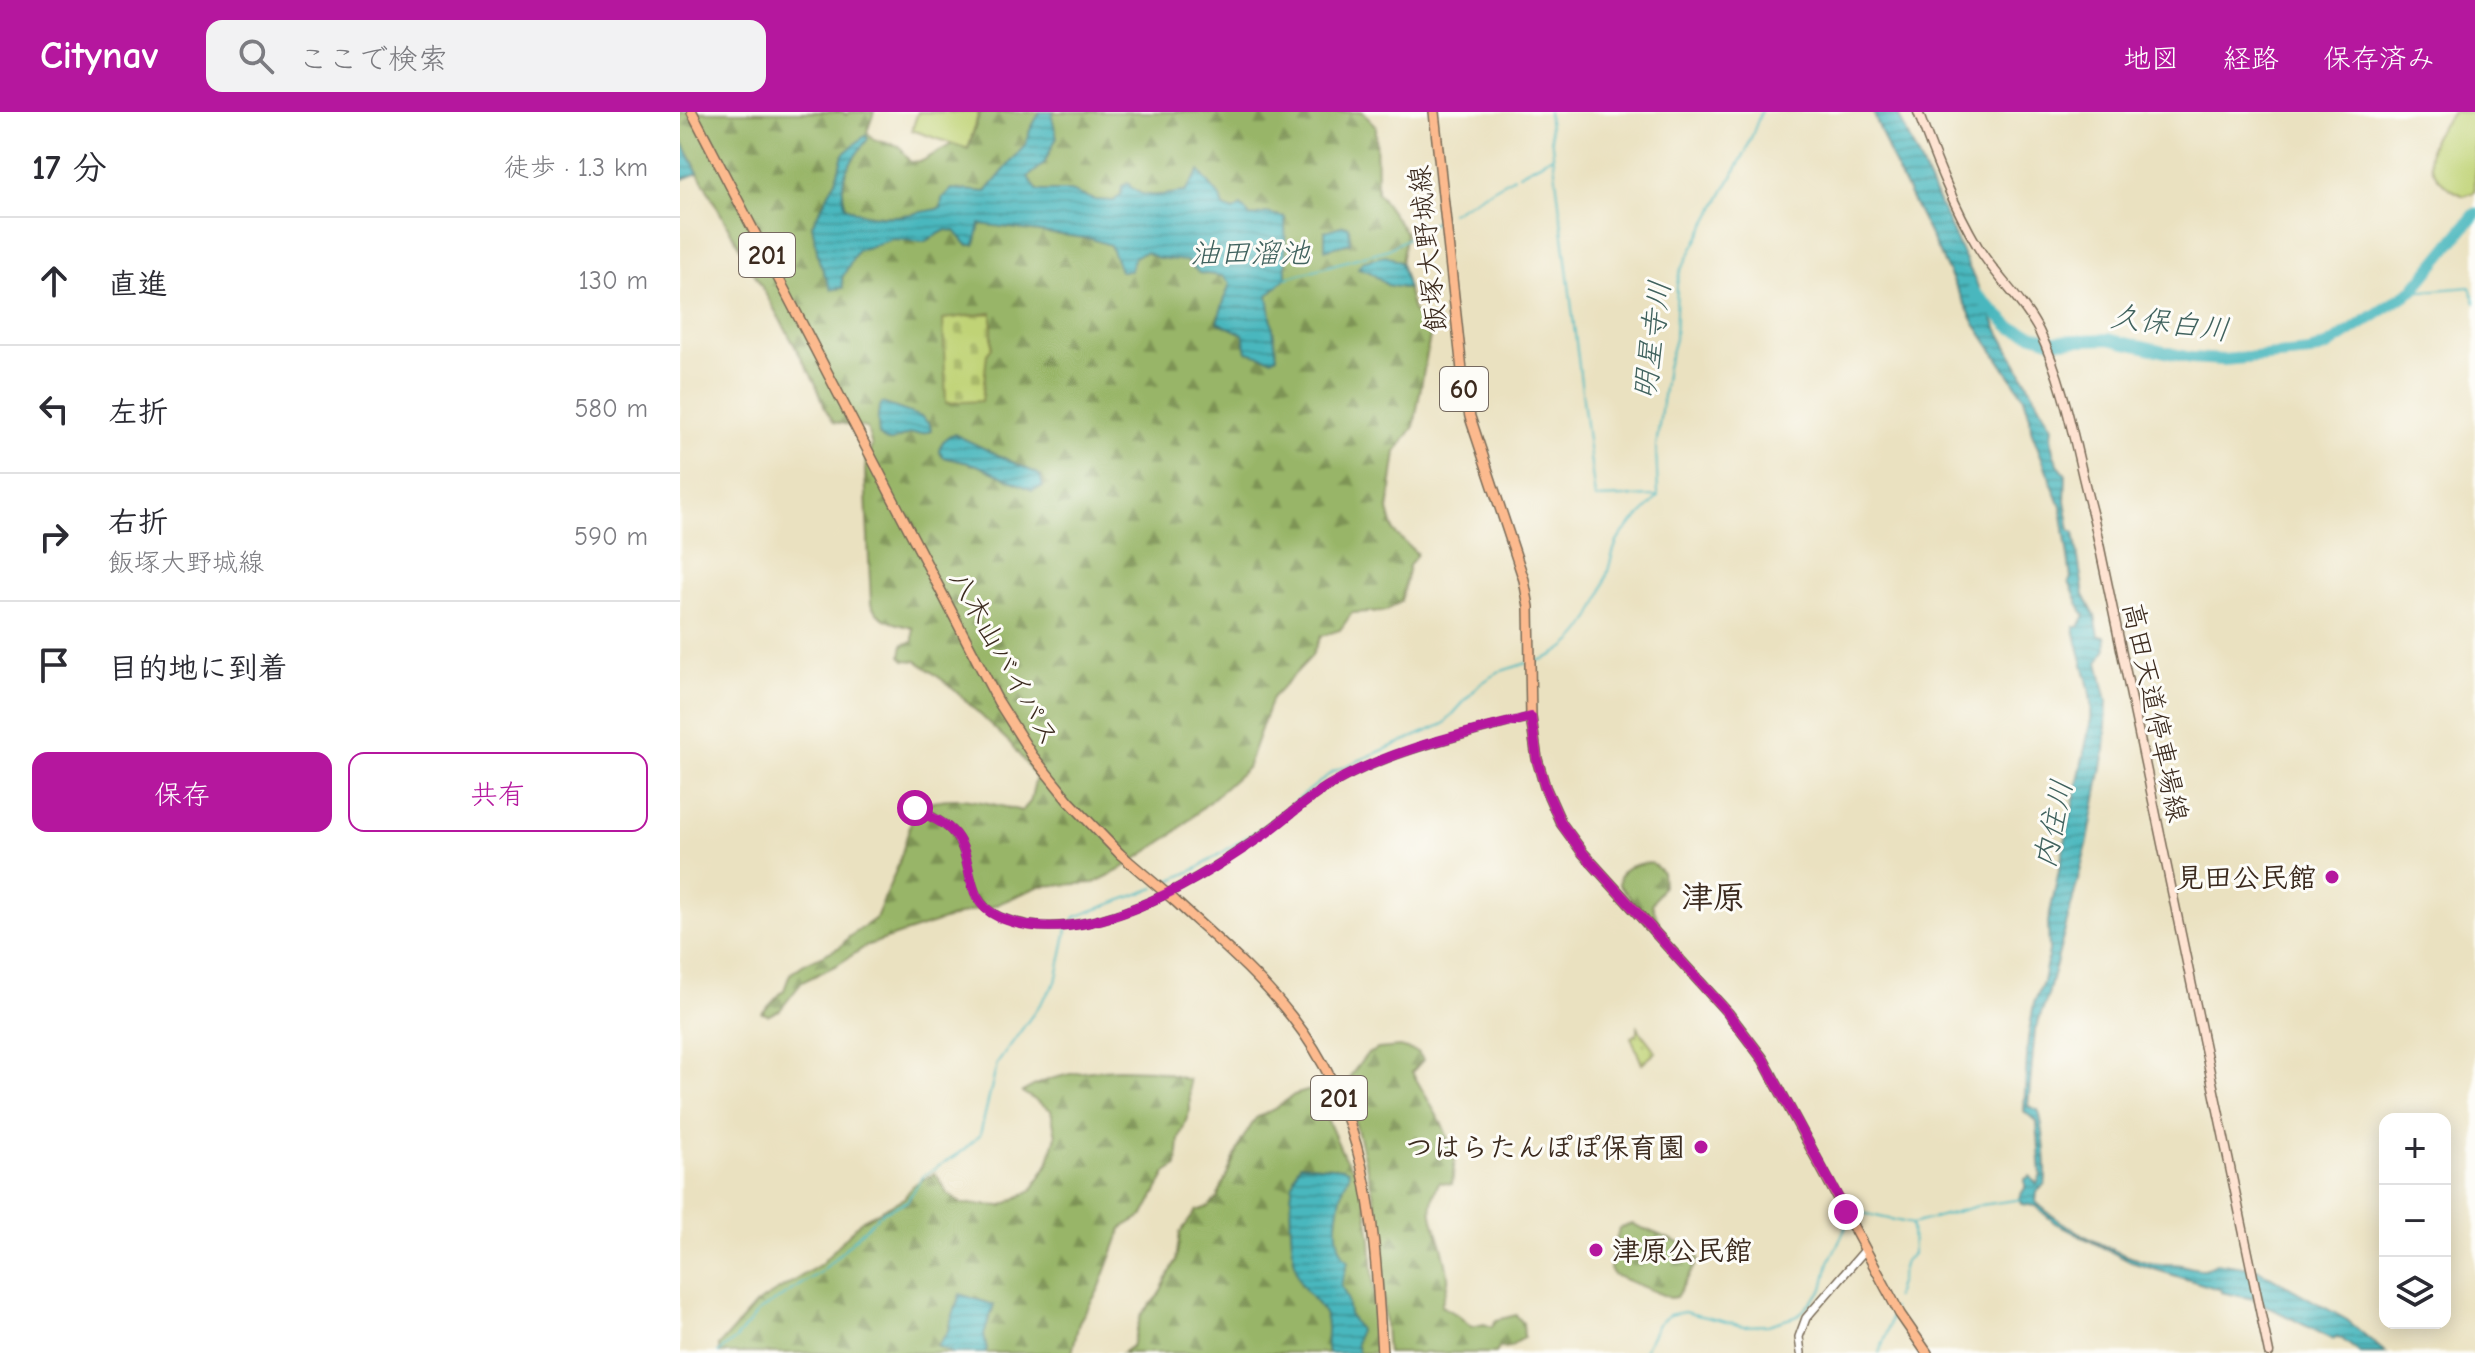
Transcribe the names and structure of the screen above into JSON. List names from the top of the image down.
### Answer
{
  "streets": {
    "main road": [
      "飯塚大野城線",
      "201",
      "60",
      "八木山バイパス",
      "高田天道停車場線"
    ]
  },
  "districts": ["津原"],
  "water": [
    "油田溜池",
    "久保白川",
    "明星寺川",
    "内住川"
  ],
  "places": ["見田公民館", "つはらたんぽぽ保育園", "津原公民館"],
  "page": {
    "header": "Citynav",
    "search": "ここで検索",
    "nav": ["地図", "経路", "保存済み"],
    "heading": ["17 分", "徒歩 · 1.3 km"],
    "list": [
      ["直進", "130 m"],
      ["左折", "580 m"],
      ["右折", "飯塚大野城線", "590 m"],
      "目的地に到着"
    ],
    "buttons": ["保存", "共有"],
    "map_buttons": ["+", "−"]
  }
}
